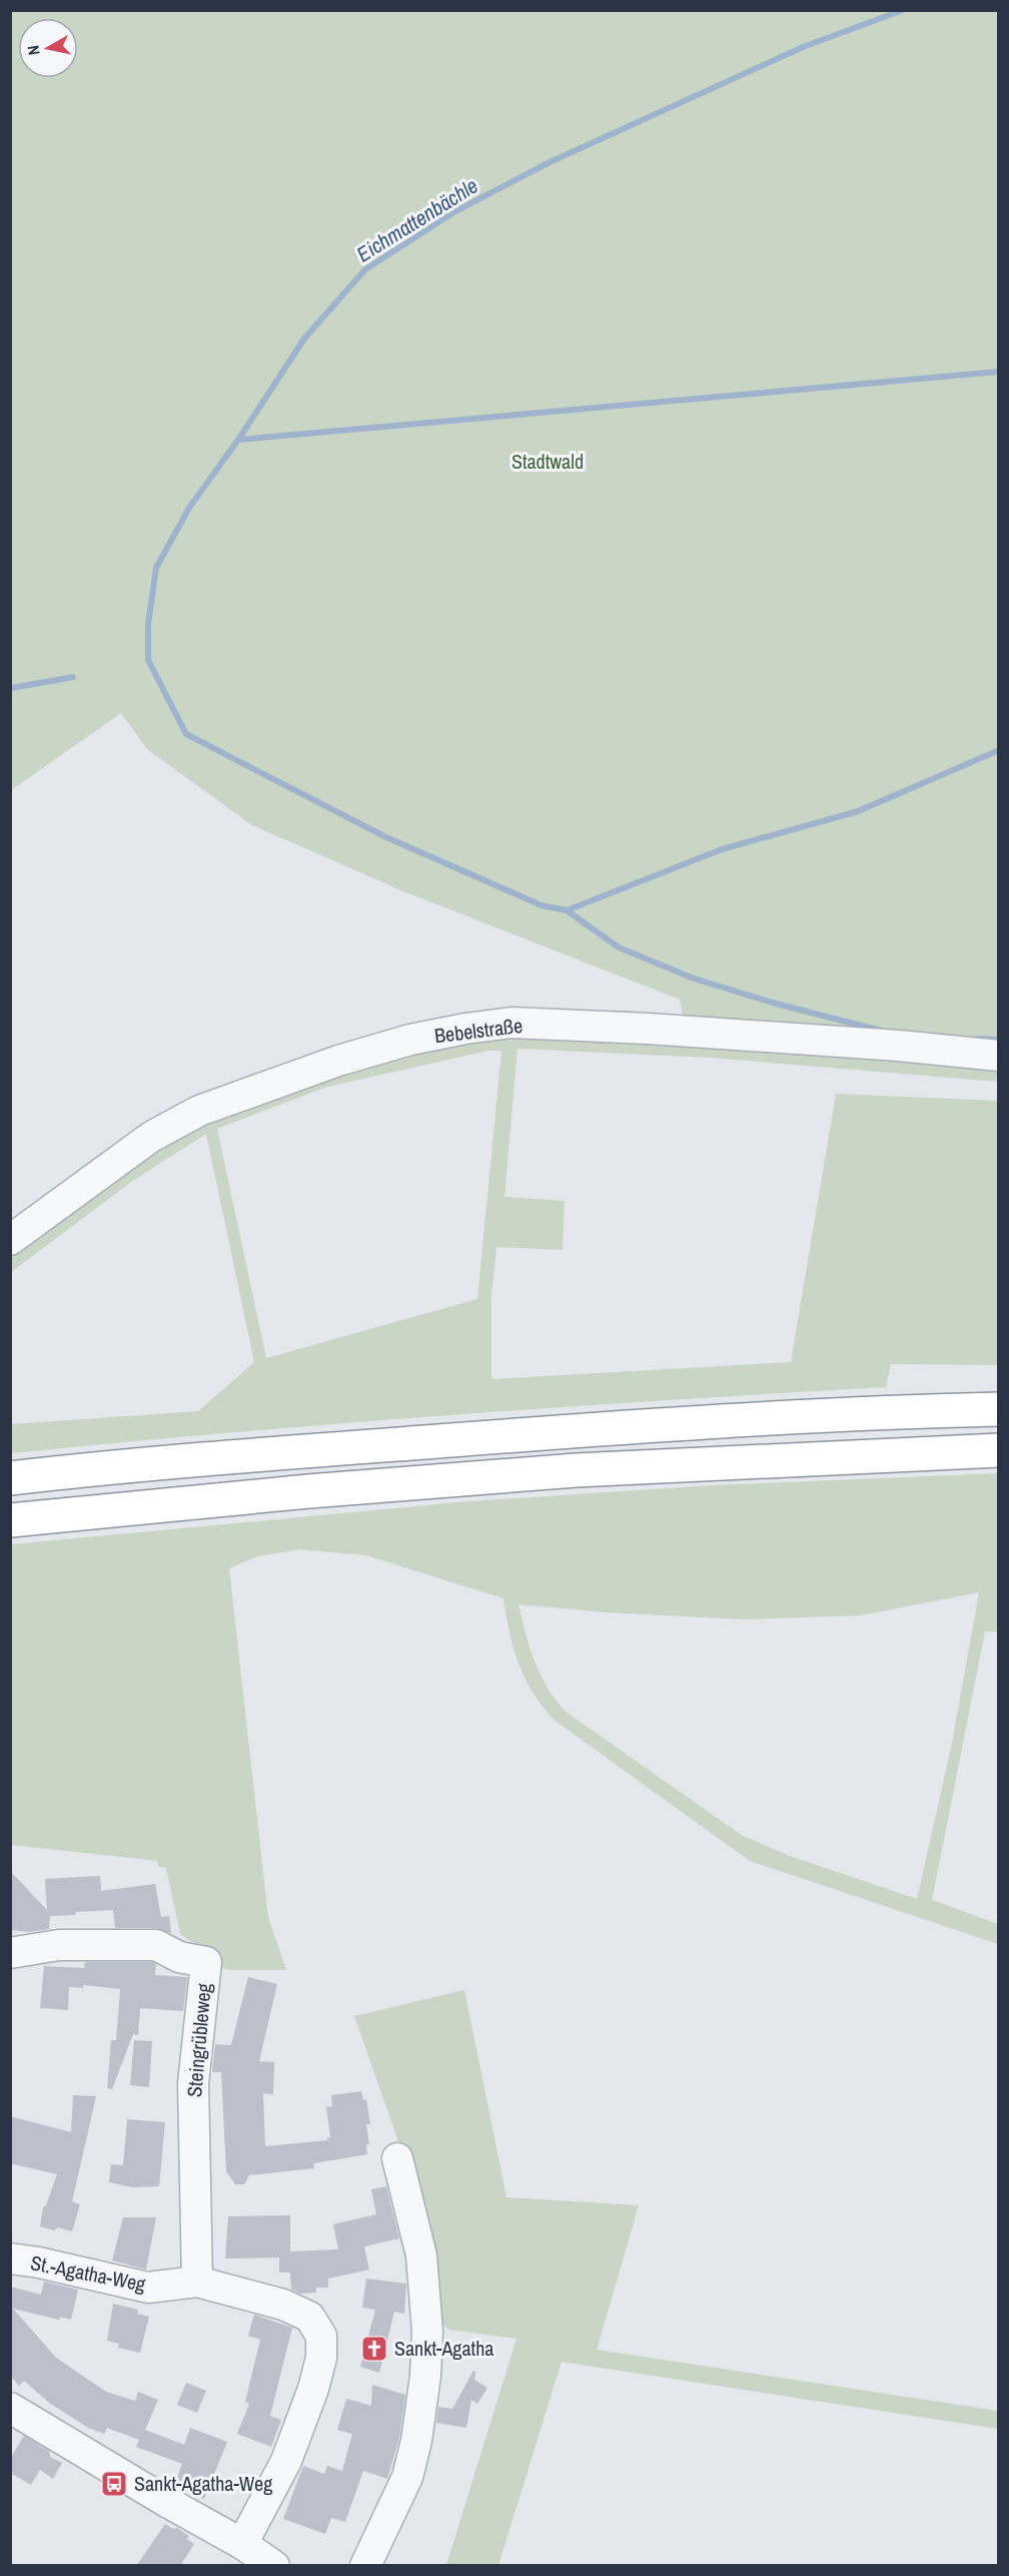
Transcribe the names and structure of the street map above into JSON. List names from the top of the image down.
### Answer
{
  "streets": {
    "street": ["Bebelstraße", "Steingrübleweg", "St.-Agatha-Weg"]
  },
  "crossings": [
    ["Steingrübleweg", "St.-Agatha-Weg"]
  ],
  "water": ["Eichmattenbächle"],
  "parks": ["Stadtwald"],
  "places": {
    "church": ["Sankt-Agatha"],
    "bus stop": ["Sankt-Agatha-Weg"]
  },
  "north": "left"
}
